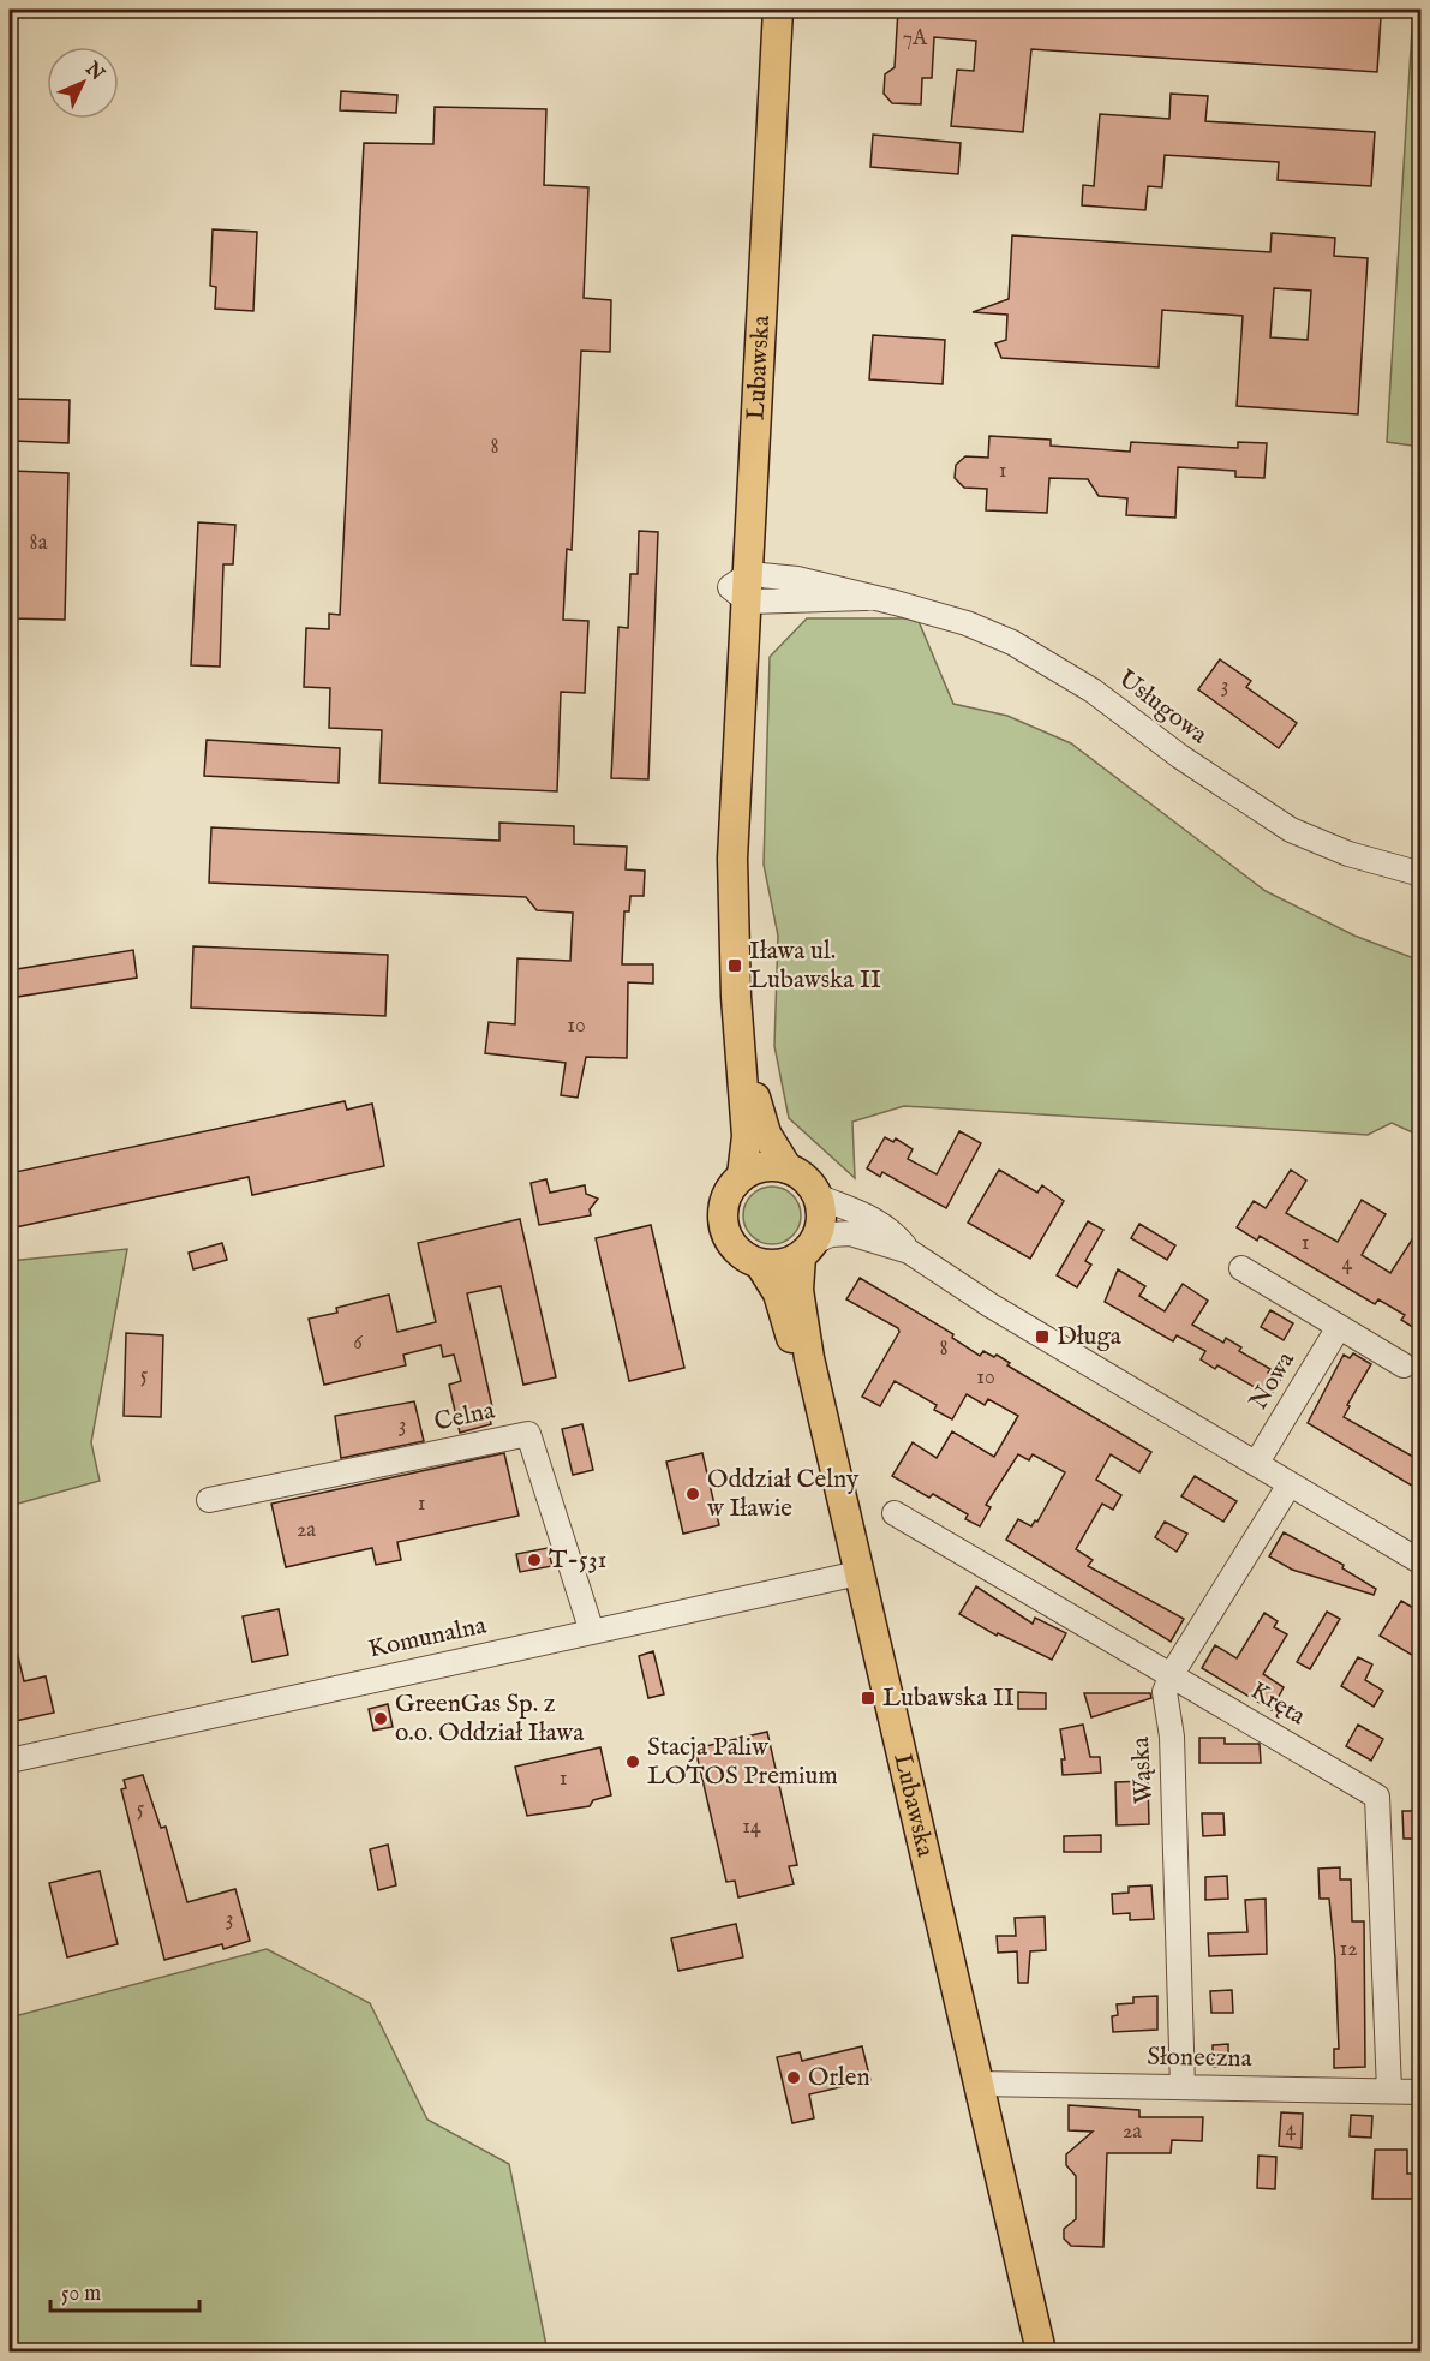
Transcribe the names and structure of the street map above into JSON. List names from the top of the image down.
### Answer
{
  "streets": {
    "main road": ["Lubawska"],
    "street": [
      "Usługowa",
      "Nowa",
      "Celna",
      "Komunalna",
      "Kręta",
      "Wąska",
      "Słoneczna"
    ]
  },
  "crossings": [
    ["Lubawska", "Usługowa"],
    ["Lubawska", "Komunalna"],
    ["Lubawska", "Słoneczna"],
    ["Celna", "Komunalna"],
    ["Kręta", "Wąska"],
    ["Kręta", "Słoneczna"],
    ["Wąska", "Słoneczna"]
  ],
  "places": {
    "transit": ["Iława ul. Lubawska II", "Długa", "Lubawska II"],
    "other": [
      "Oddział Celny w Iławie",
      "T-531",
      "GreenGas Sp. z o.o. Oddział Iława",
      "Stacja Paliw LOTOS Premium",
      "Orlen"
    ]
  },
  "house_numbers": [
    "7A",
    "8",
    "1",
    "8a",
    "3",
    "10",
    "1",
    "4",
    "6",
    "8",
    "5",
    "10",
    "3",
    "1",
    "2a",
    "1",
    "5",
    "14",
    "3",
    "12",
    "4",
    "2a"
  ],
  "scale_bar": "50 m",
  "north": "top right"
}
